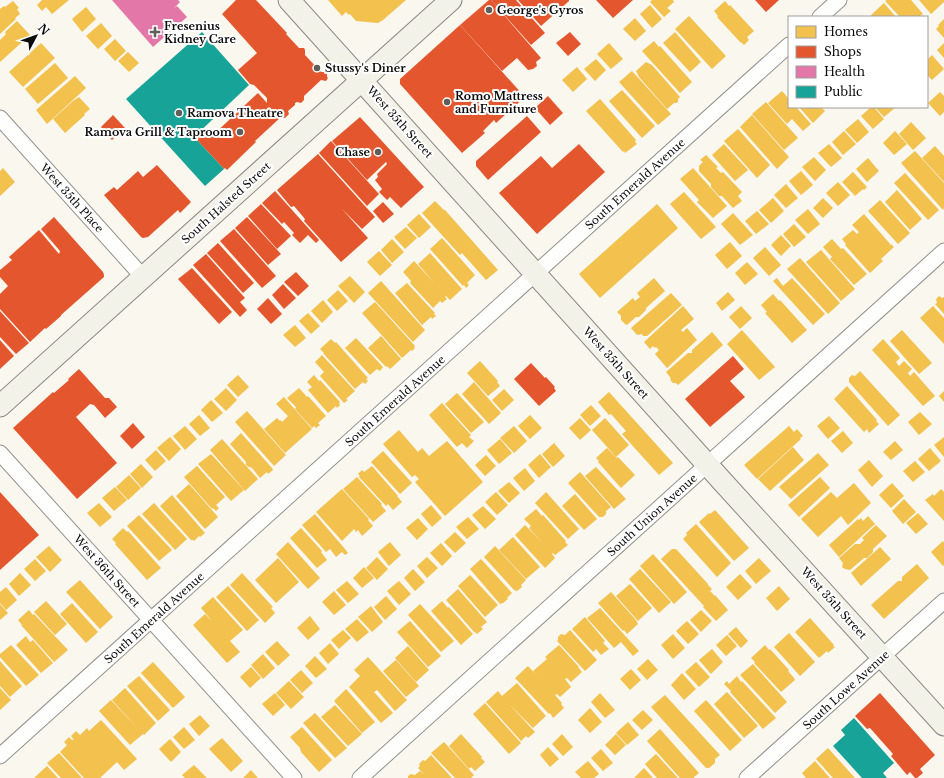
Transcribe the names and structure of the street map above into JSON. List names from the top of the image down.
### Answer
{
  "streets": {
    "main road": ["West 35th Street", "South Halsted Street"],
    "street": [
      "South Emerald Avenue",
      "West 35th Place",
      "South Union Avenue",
      "West 36th Street",
      "South Lowe Avenue"
    ]
  },
  "crossings": [
    ["West 35th Street", "South Emerald Avenue"],
    ["West 35th Street", "South Halsted Street"],
    ["West 35th Street", "South Union Avenue"],
    ["West 35th Street", "South Lowe Avenue"],
    ["South Emerald Avenue", "West 36th Street"],
    ["West 35th Place", "South Halsted Street"]
  ],
  "places": {
    "other": [
      "George's Gyros",
      "Stussy's Diner",
      "Romo Mattress and Furniture",
      "Ramova Theatre",
      "Ramova Grill & Taproom",
      "Chase"
    ],
    "health": ["Fresenius Kidney Care"]
  },
  "legend": [
    "Homes",
    "Shops",
    "Health",
    "Public"
  ],
  "north": "top right"
}
